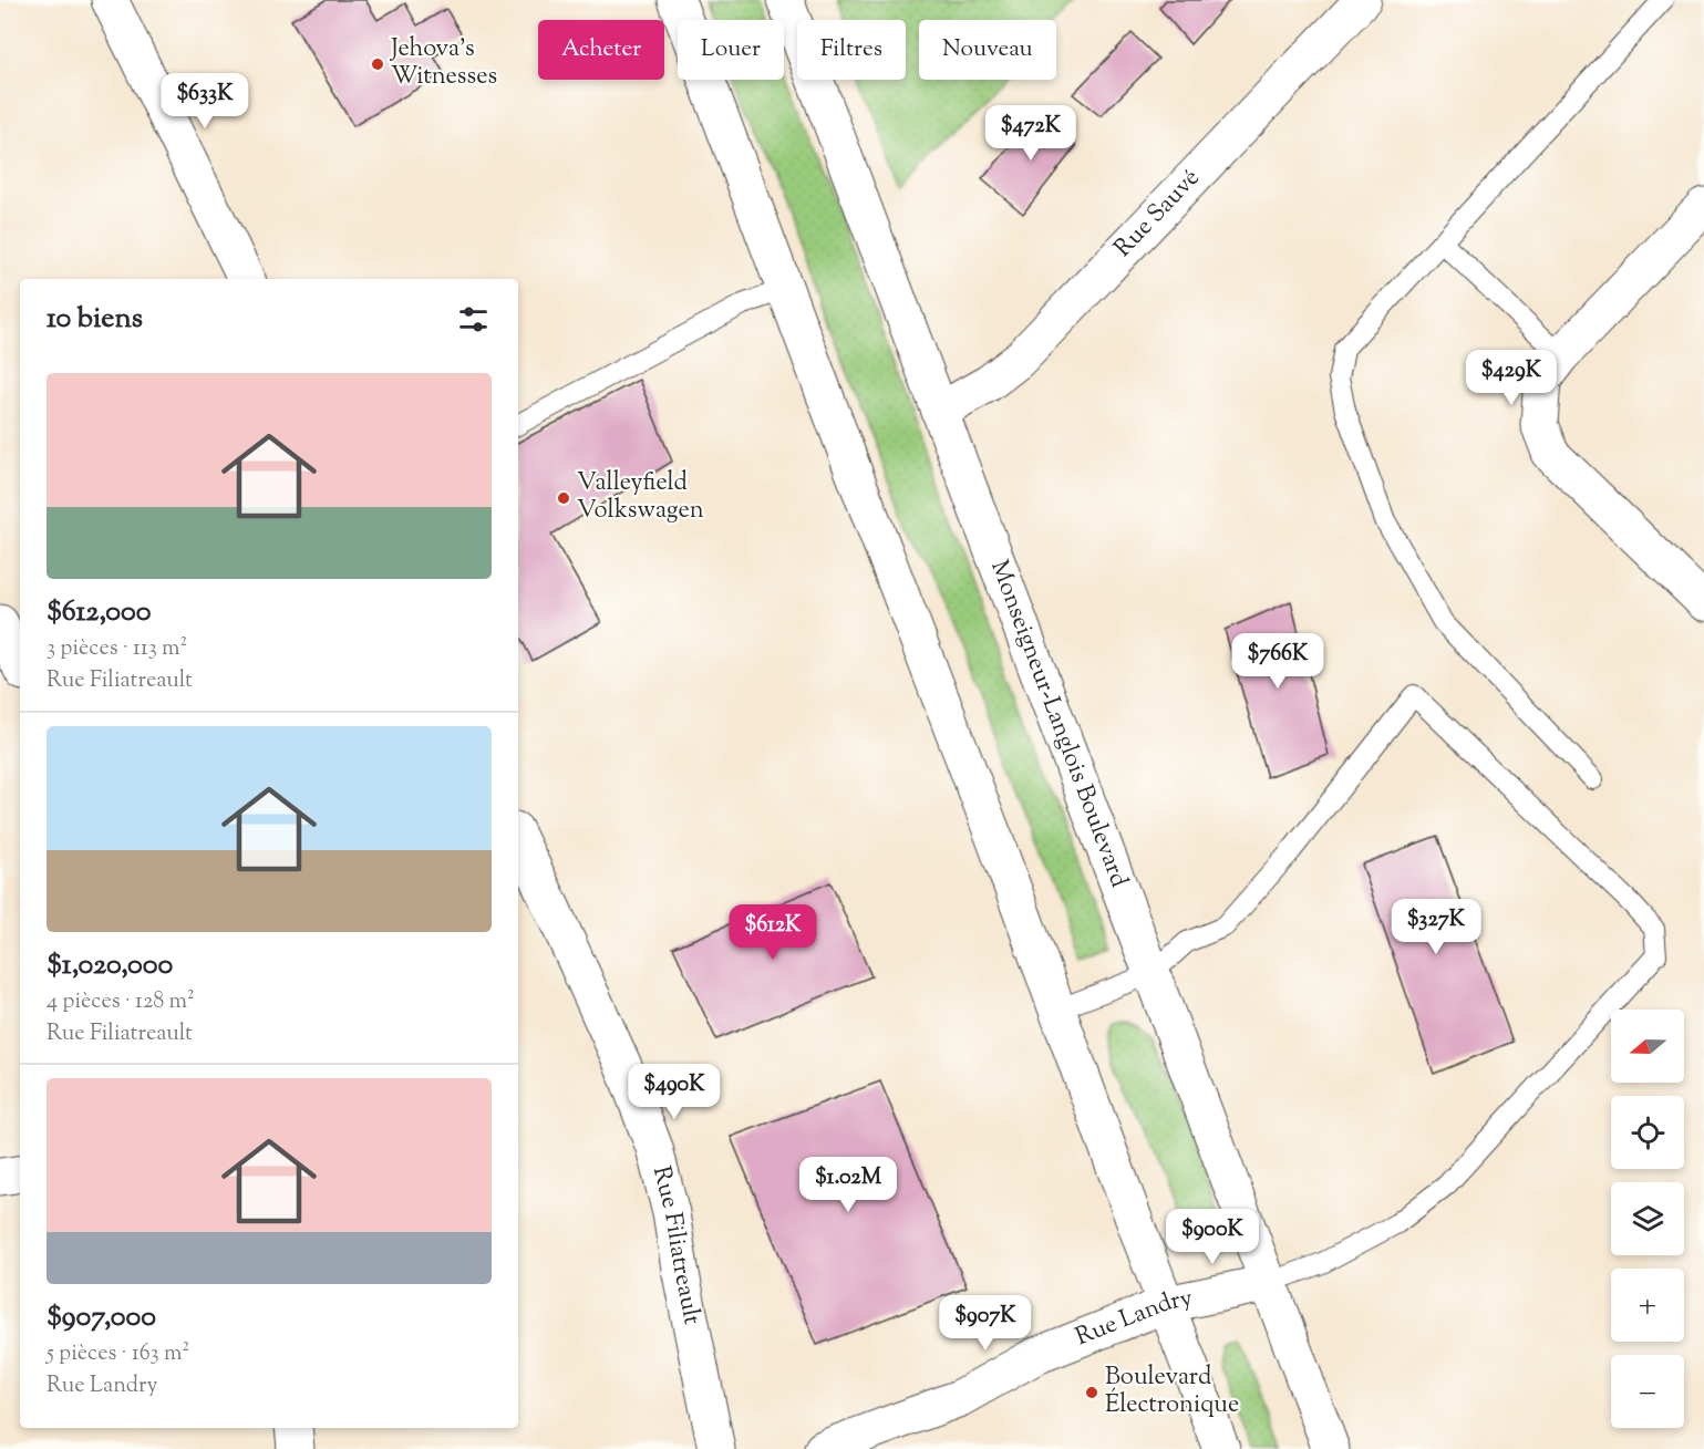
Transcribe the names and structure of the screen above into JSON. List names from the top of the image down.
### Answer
{
  "streets": {
    "main road": [
      "Rue Sauvé",
      "Monseigneur-Langlois Boulevard",
      "Rue Filiatreault",
      "Rue Landry"
    ]
  },
  "crossings": [
    ["Rue Sauvé", "Monseigneur-Langlois Boulevard"],
    ["Monseigneur-Langlois Boulevard", "Rue Landry"]
  ],
  "places": ["Jehova's Witnesses", "Valleyfield Volkswagen", "Boulevard Électronique"],
  "north": "left",
  "page": {
    "chip": [
      "Acheter",
      "Louer",
      "Filtres",
      "Nouveau"
    ],
    "price": [
      "$633K",
      "$472K",
      "$429K",
      "$766K",
      "$327K",
      "$612K",
      "$490K",
      "$1.02M",
      "$900K",
      "$907K"
    ],
    "heading": "10 biens",
    "list": [
      {
        "name": "$612,000",
        "note": "3 pièces · 113 m² · Rue Filiatreault"
      },
      {
        "name": "$1,020,000",
        "note": "4 pièces · 128 m² · Rue Filiatreault"
      },
      {
        "name": "$907,000",
        "note": "5 pièces · 163 m² · Rue Landry"
      }
    ],
    "map_buttons": ["+", "−"]
  }
}
